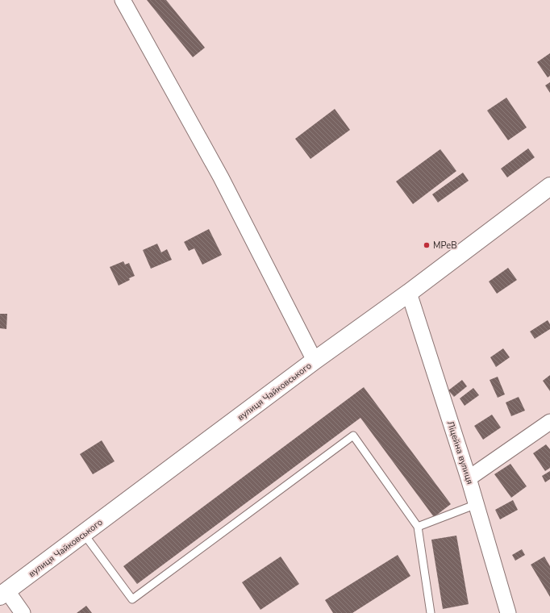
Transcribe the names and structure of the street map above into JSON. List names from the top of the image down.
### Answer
{
  "streets": {
    "street": ["вулиця Чайковського", "Ліцейна вулиця"]
  },
  "crossings": [
    ["вулиця Чайковського", "Ліцейна вулиця"]
  ],
  "places": ["МРеВ"]
}
